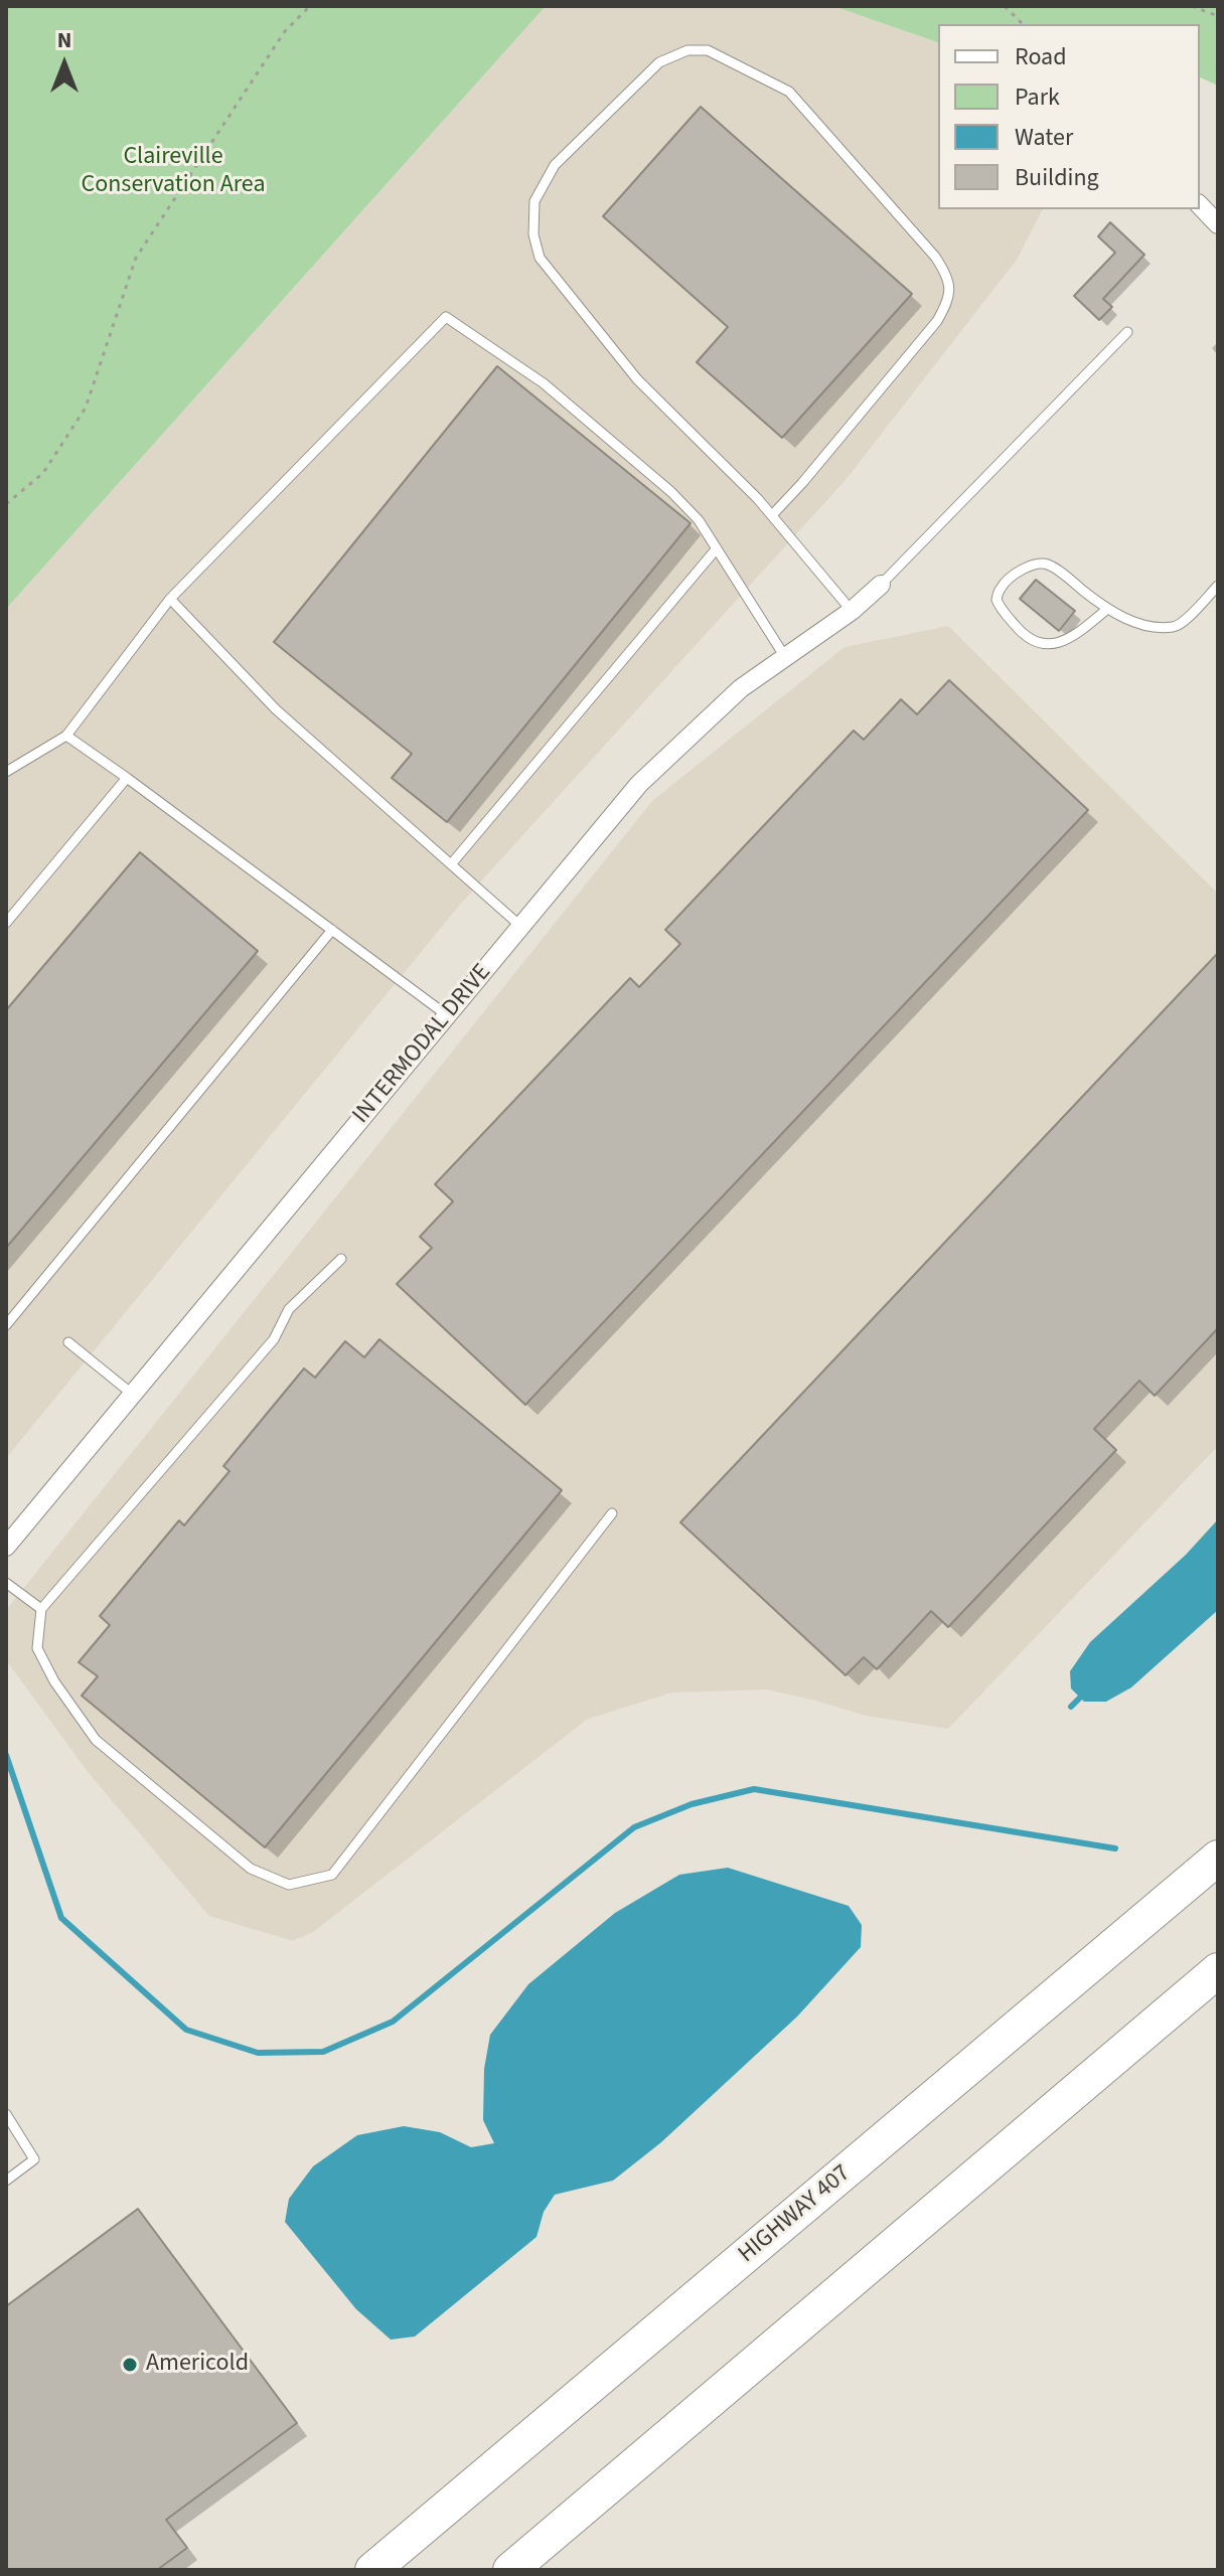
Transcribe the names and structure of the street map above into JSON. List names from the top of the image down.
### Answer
{
  "streets": {
    "highway": ["HIGHWAY 407"],
    "street": ["INTERMODAL DRIVE"]
  },
  "parks": ["Claireville Conservation Area"],
  "places": ["Americold"],
  "legend": [
    "Road",
    "Park",
    "Water",
    "Building"
  ],
  "north": "top"
}
